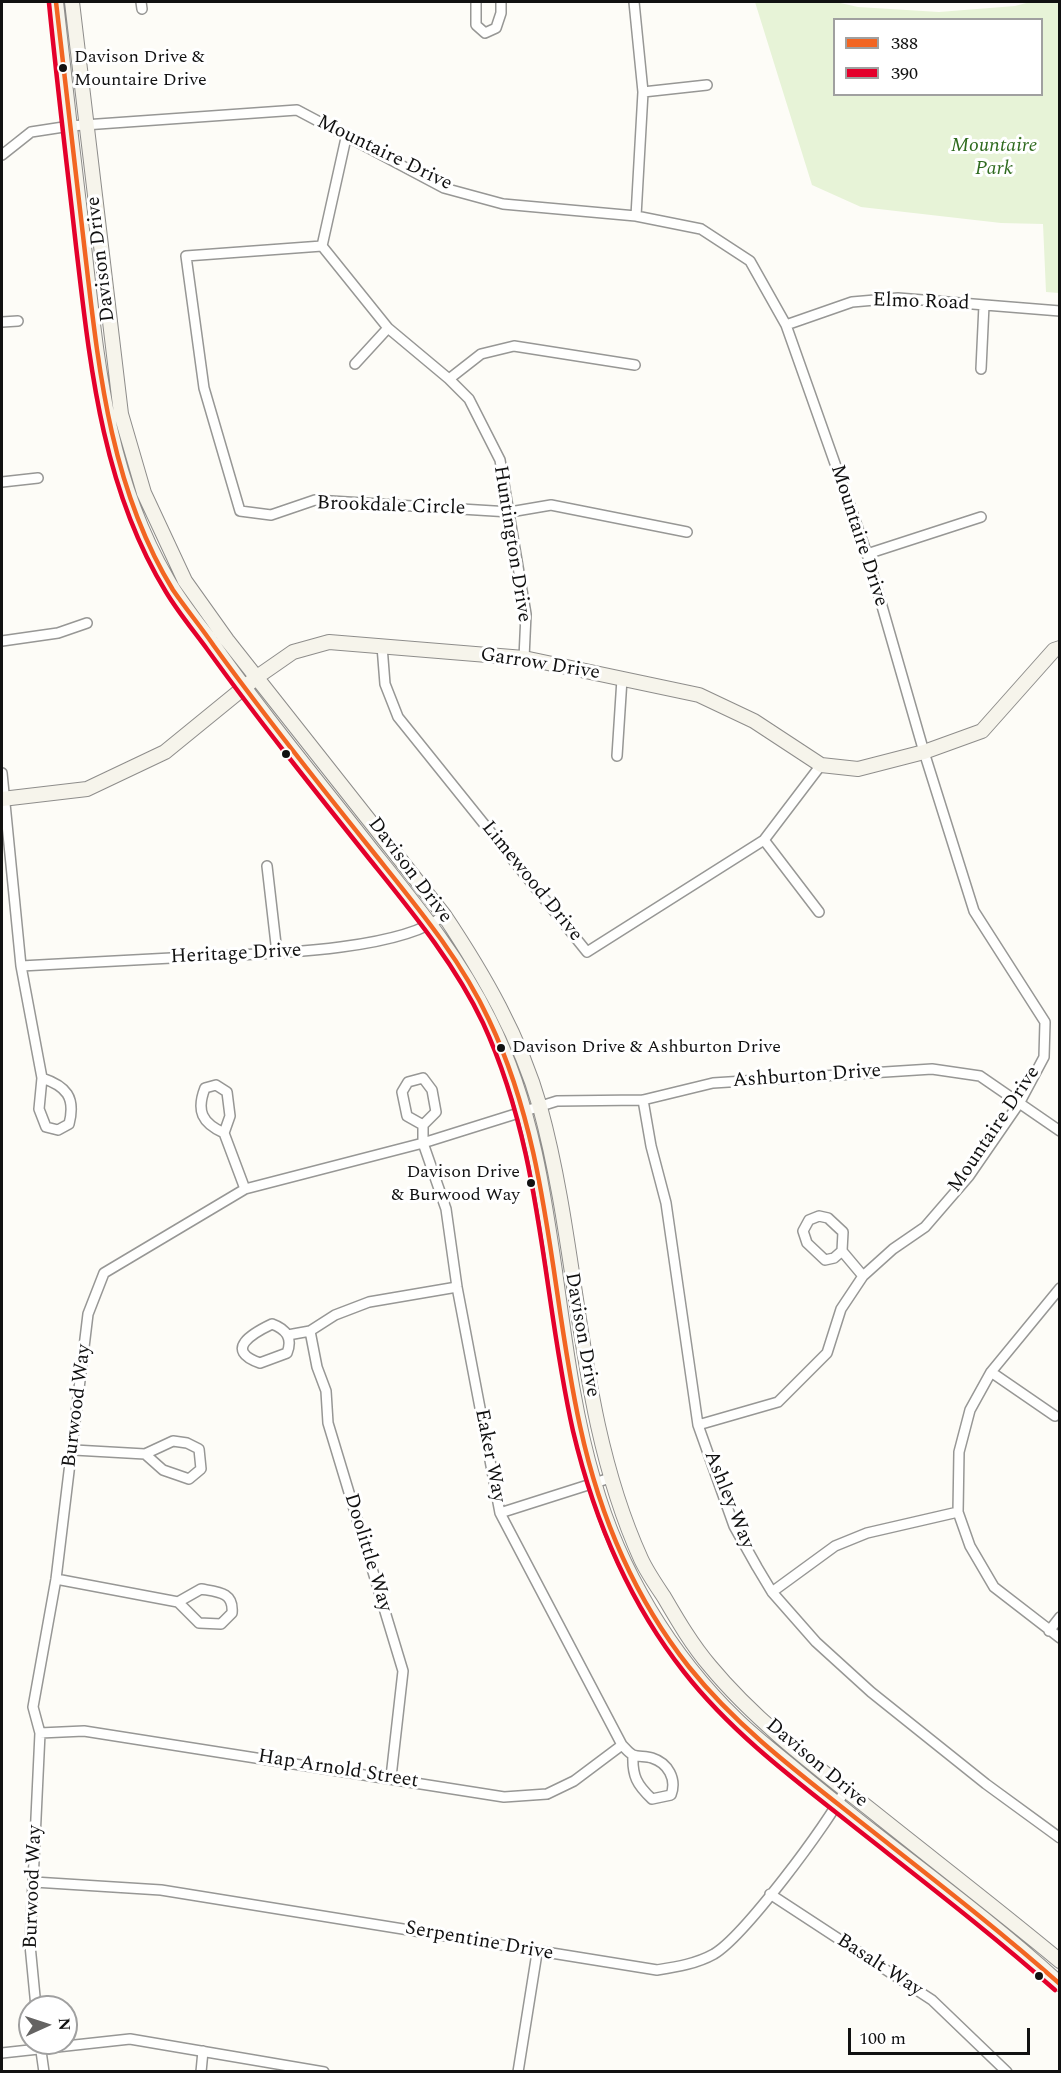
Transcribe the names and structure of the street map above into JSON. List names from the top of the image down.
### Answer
{
  "streets": {
    "main road": ["Davison Drive", "Garrow Drive"],
    "street": [
      "Mountaire Drive",
      "Elmo Road",
      "Brookdale Circle",
      "Huntington Drive",
      "Limewood Drive",
      "Heritage Drive",
      "Ashburton Drive",
      "Burwood Way",
      "Eaker Way",
      "Ashley Way",
      "Doolittle Way",
      "Hap Arnold Street",
      "Serpentine Drive",
      "Basalt Way"
    ]
  },
  "crossings": [
    ["Mountaire Drive", "Davison Drive"],
    ["Mountaire Drive", "Elmo Road"],
    ["Mountaire Drive", "Garrow Drive"],
    ["Mountaire Drive", "Ashburton Drive"],
    ["Mountaire Drive", "Ashley Way"],
    ["Davison Drive", "Garrow Drive"],
    ["Davison Drive", "Heritage Drive"],
    ["Davison Drive", "Ashburton Drive"],
    ["Davison Drive", "Burwood Way"],
    ["Davison Drive", "Serpentine Drive"],
    ["Brookdale Circle", "Huntington Drive"],
    ["Huntington Drive", "Garrow Drive"],
    ["Garrow Drive", "Limewood Drive"],
    ["Ashburton Drive", "Burwood Way"],
    ["Ashburton Drive", "Ashley Way"],
    ["Burwood Way", "Eaker Way"],
    ["Burwood Way", "Hap Arnold Street"],
    ["Burwood Way", "Serpentine Drive"],
    ["Eaker Way", "Hap Arnold Street"],
    ["Doolittle Way", "Hap Arnold Street"],
    ["Serpentine Drive", "Basalt Way"]
  ],
  "parks": ["Mountaire Park"],
  "places": ["Davison Drive & Mountaire Drive", "Davison Drive & Ashburton Drive", "Davison Drive & Burwood Way"],
  "lines": ["transit line 388", "transit line 390"],
  "legend": ["388", "390"],
  "scale_bar": "100 m",
  "north": "right"
}
